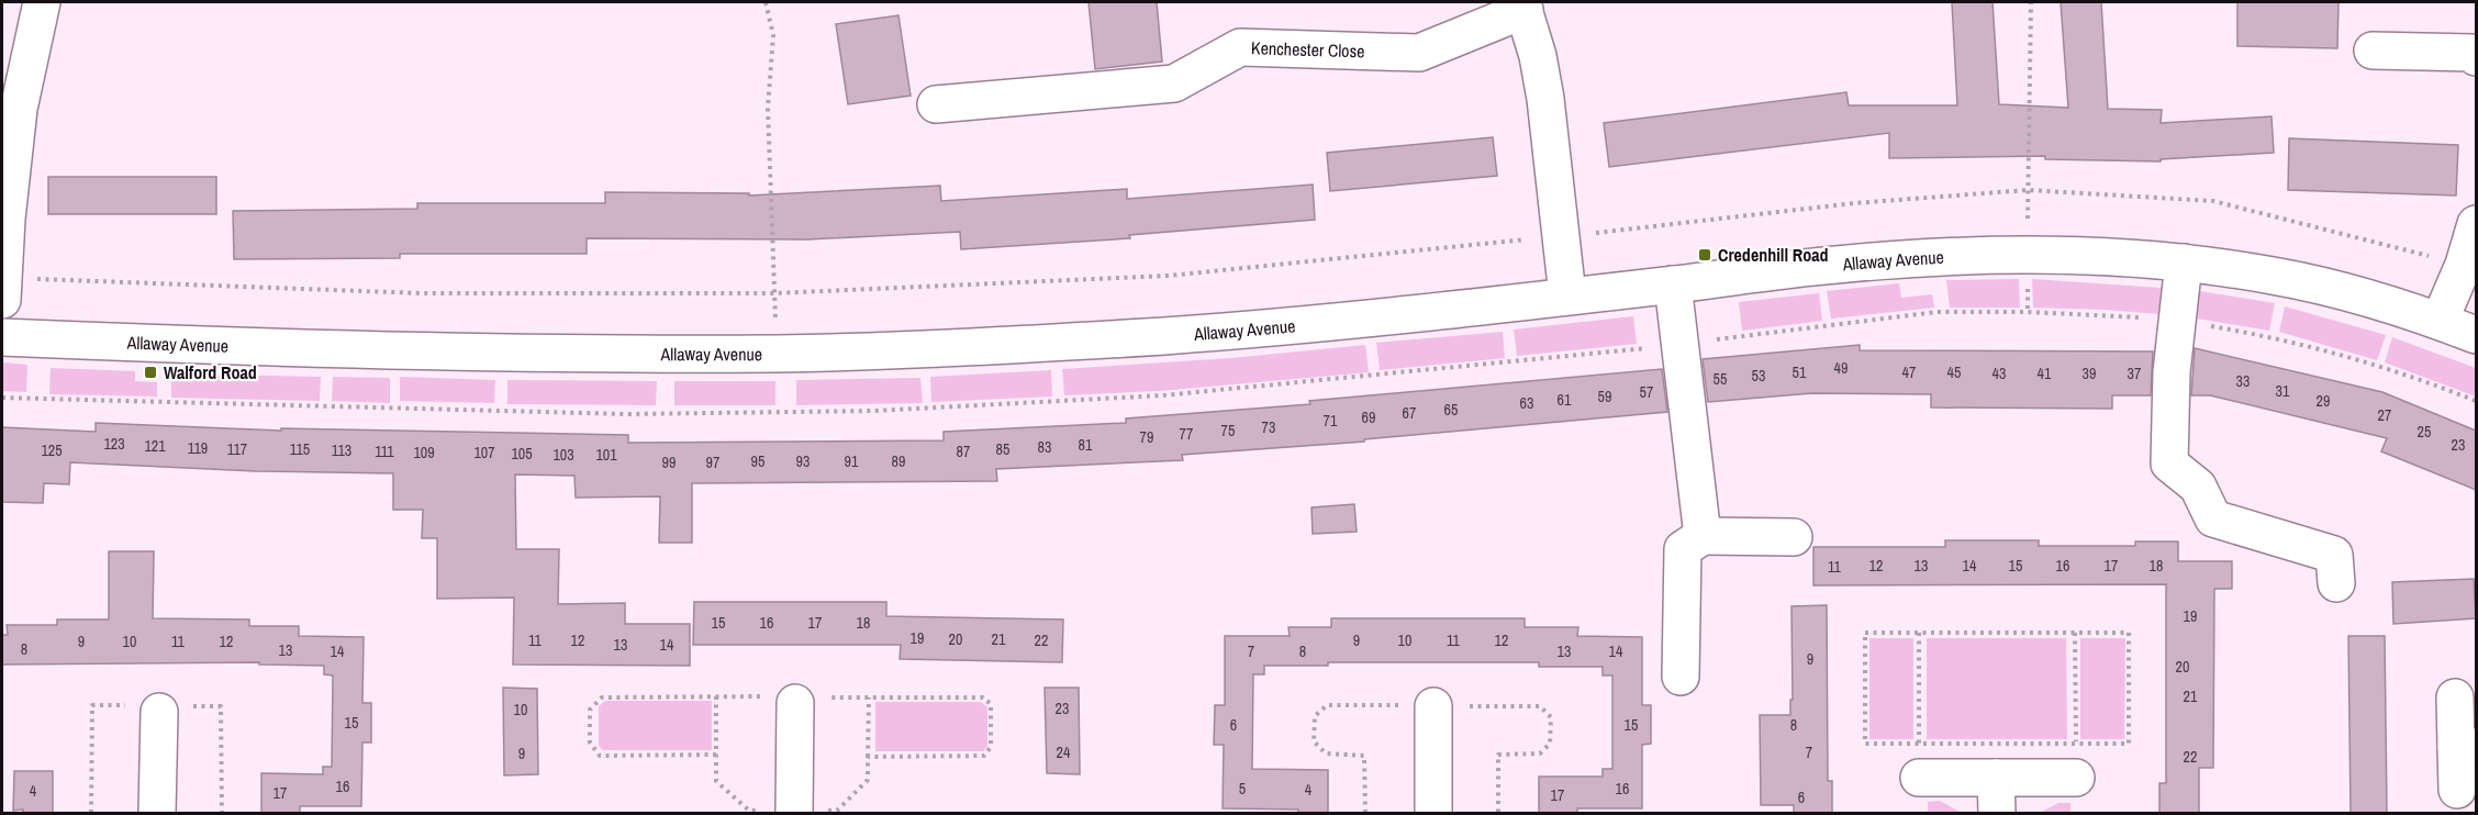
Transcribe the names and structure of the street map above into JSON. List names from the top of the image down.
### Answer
{
  "streets": {
    "street": ["Kenchester Close", "Allaway Avenue"]
  },
  "places": {
    "transit": ["Credenhill Road", "Walford Road"]
  },
  "house_numbers": [
    "49",
    "51",
    "47",
    "45",
    "43",
    "41",
    "39",
    "37",
    "53",
    "55",
    "33",
    "31",
    "57",
    "59",
    "61",
    "29",
    "63",
    "65",
    "67",
    "27",
    "69",
    "71",
    "73",
    "75",
    "25",
    "77",
    "79",
    "123",
    "81",
    "23",
    "121",
    "83",
    "119",
    "117",
    "115",
    "85",
    "125",
    "113",
    "111",
    "87",
    "109",
    "107",
    "105",
    "103",
    "101",
    "95",
    "93",
    "91",
    "89",
    "99",
    "97",
    "12",
    "13",
    "14",
    "15",
    "16",
    "17",
    "18",
    "11",
    "19",
    "15",
    "16",
    "17",
    "18",
    "19",
    "20",
    "21",
    "11",
    "12",
    "22",
    "9",
    "10",
    "11",
    "12",
    "9",
    "10",
    "11",
    "12",
    "13",
    "14",
    "8",
    "13",
    "14",
    "7",
    "8",
    "13",
    "14",
    "9",
    "20",
    "21",
    "23",
    "10",
    "15",
    "6",
    "15",
    "8",
    "24",
    "7",
    "9",
    "22",
    "16",
    "5",
    "16",
    "4",
    "4",
    "17",
    "17",
    "6"
  ]
}
